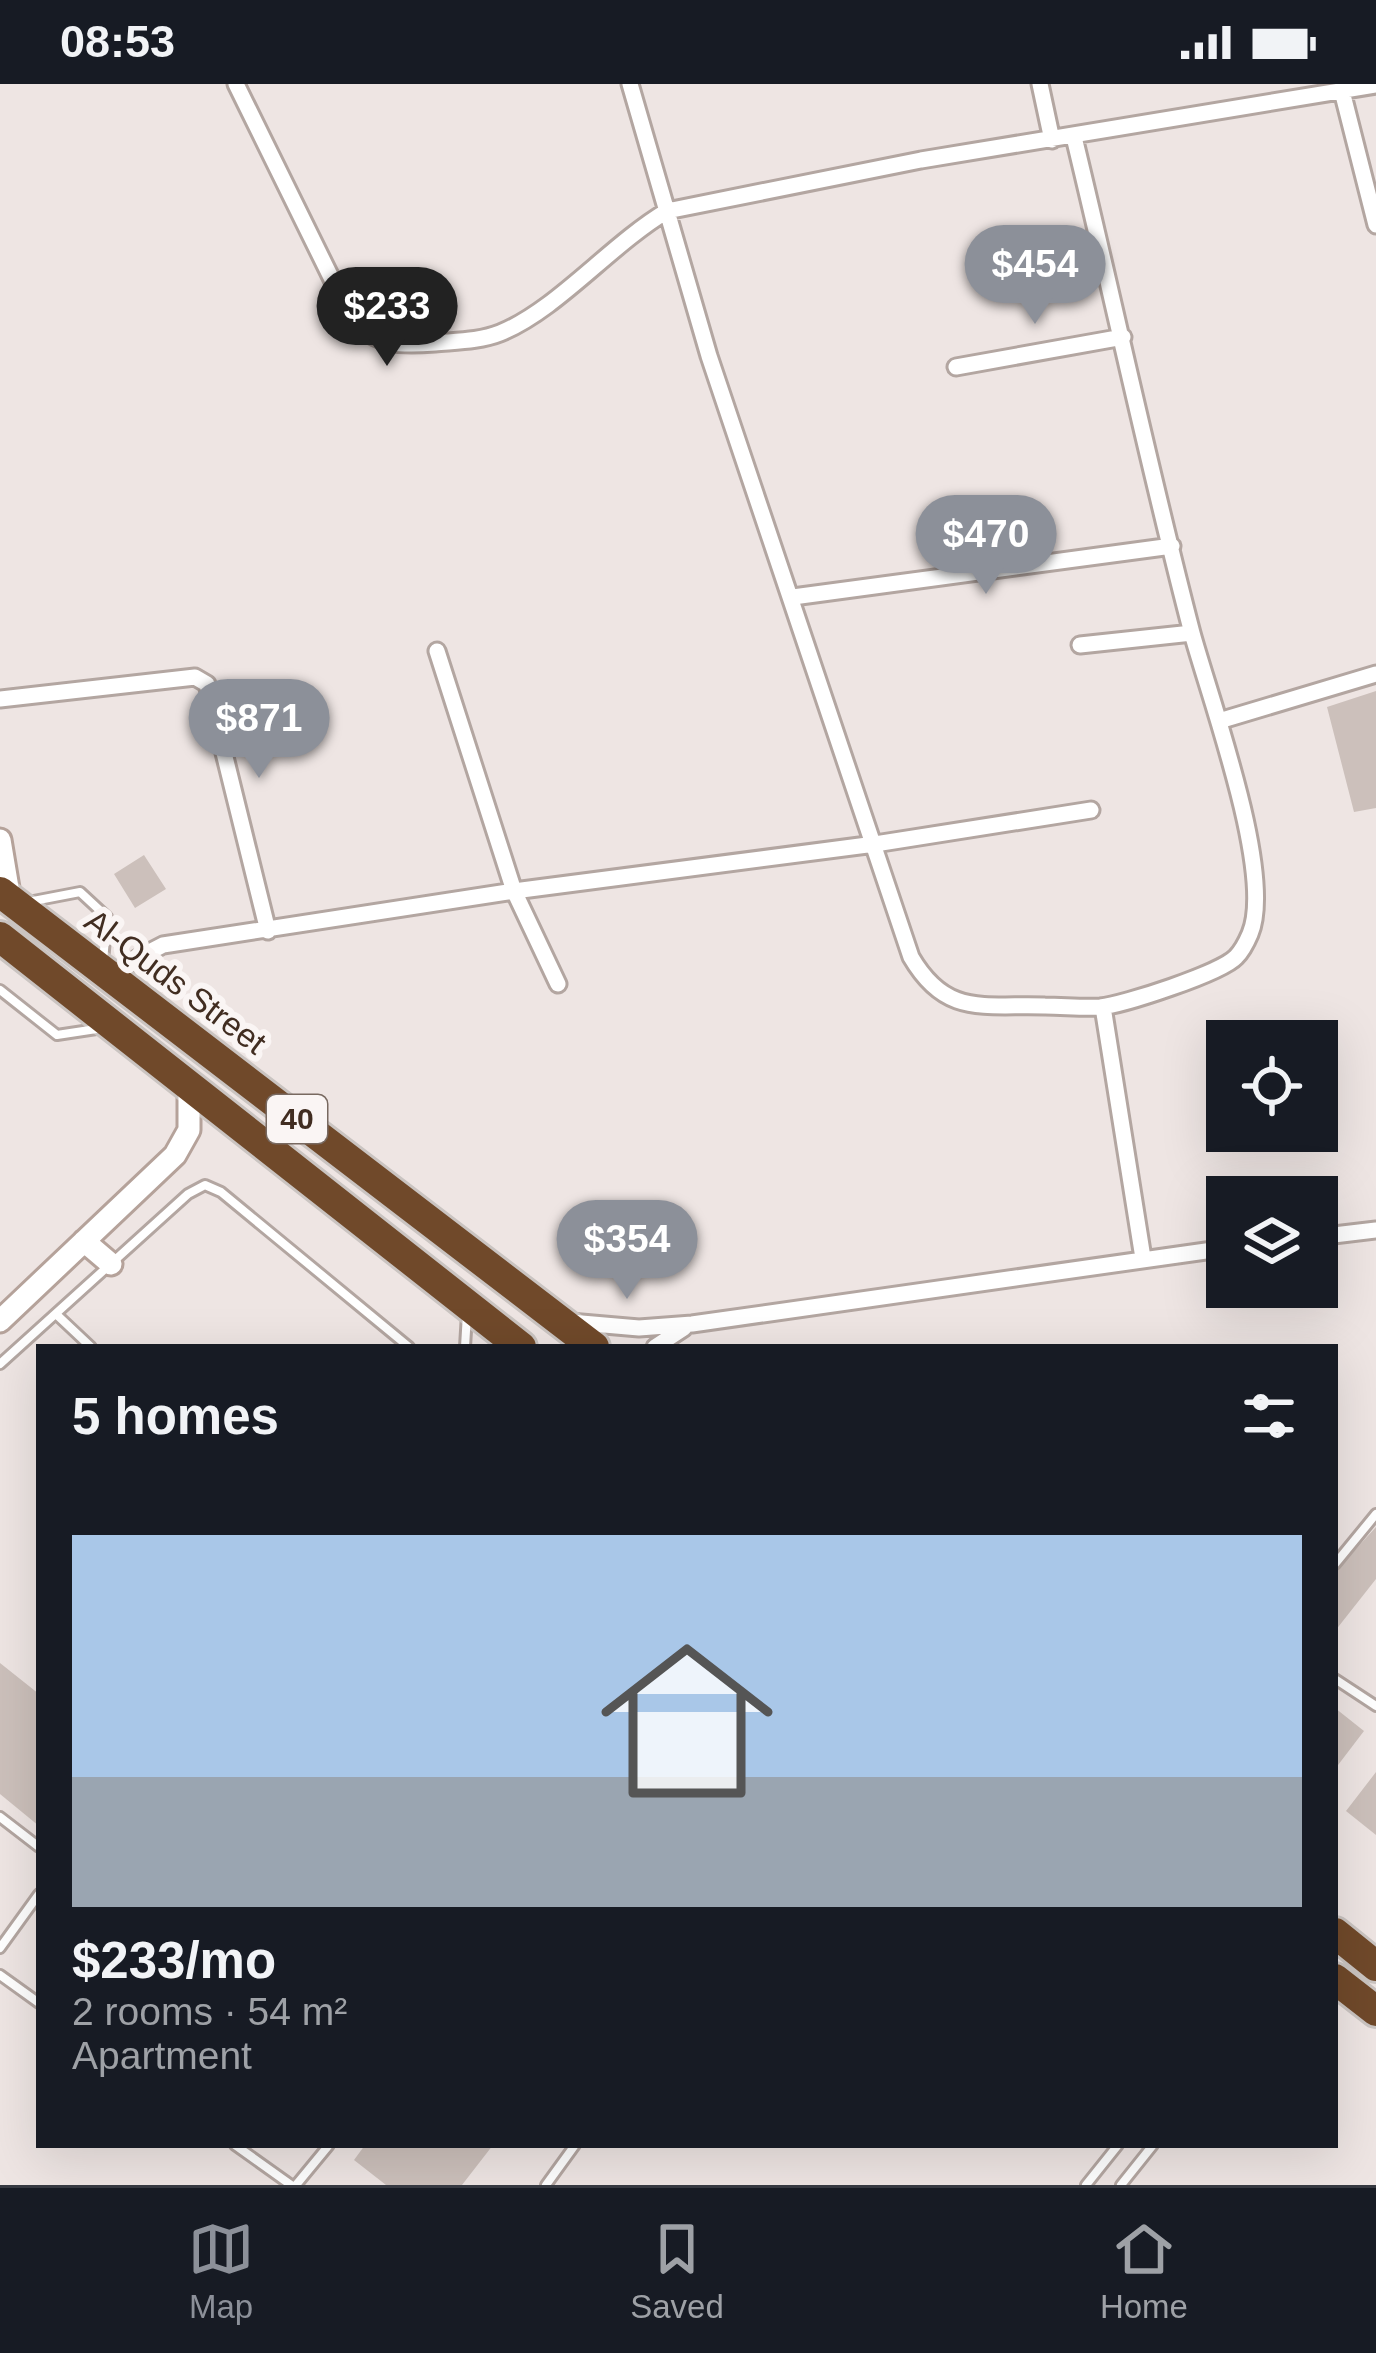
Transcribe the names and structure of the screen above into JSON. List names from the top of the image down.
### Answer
{
  "streets": {
    "highway": ["Al-Quds Street", "40"]
  },
  "page": {
    "status": "08:53",
    "price": [
      "$454",
      "$233",
      "$470",
      "$871",
      "$354"
    ],
    "heading": "5 homes",
    "list": [
      {
        "name": "$233/mo",
        "note": "2 rooms · 54 m² · Apartment"
      }
    ],
    "tabs": ["Map", "Saved", "Home"]
  }
}
